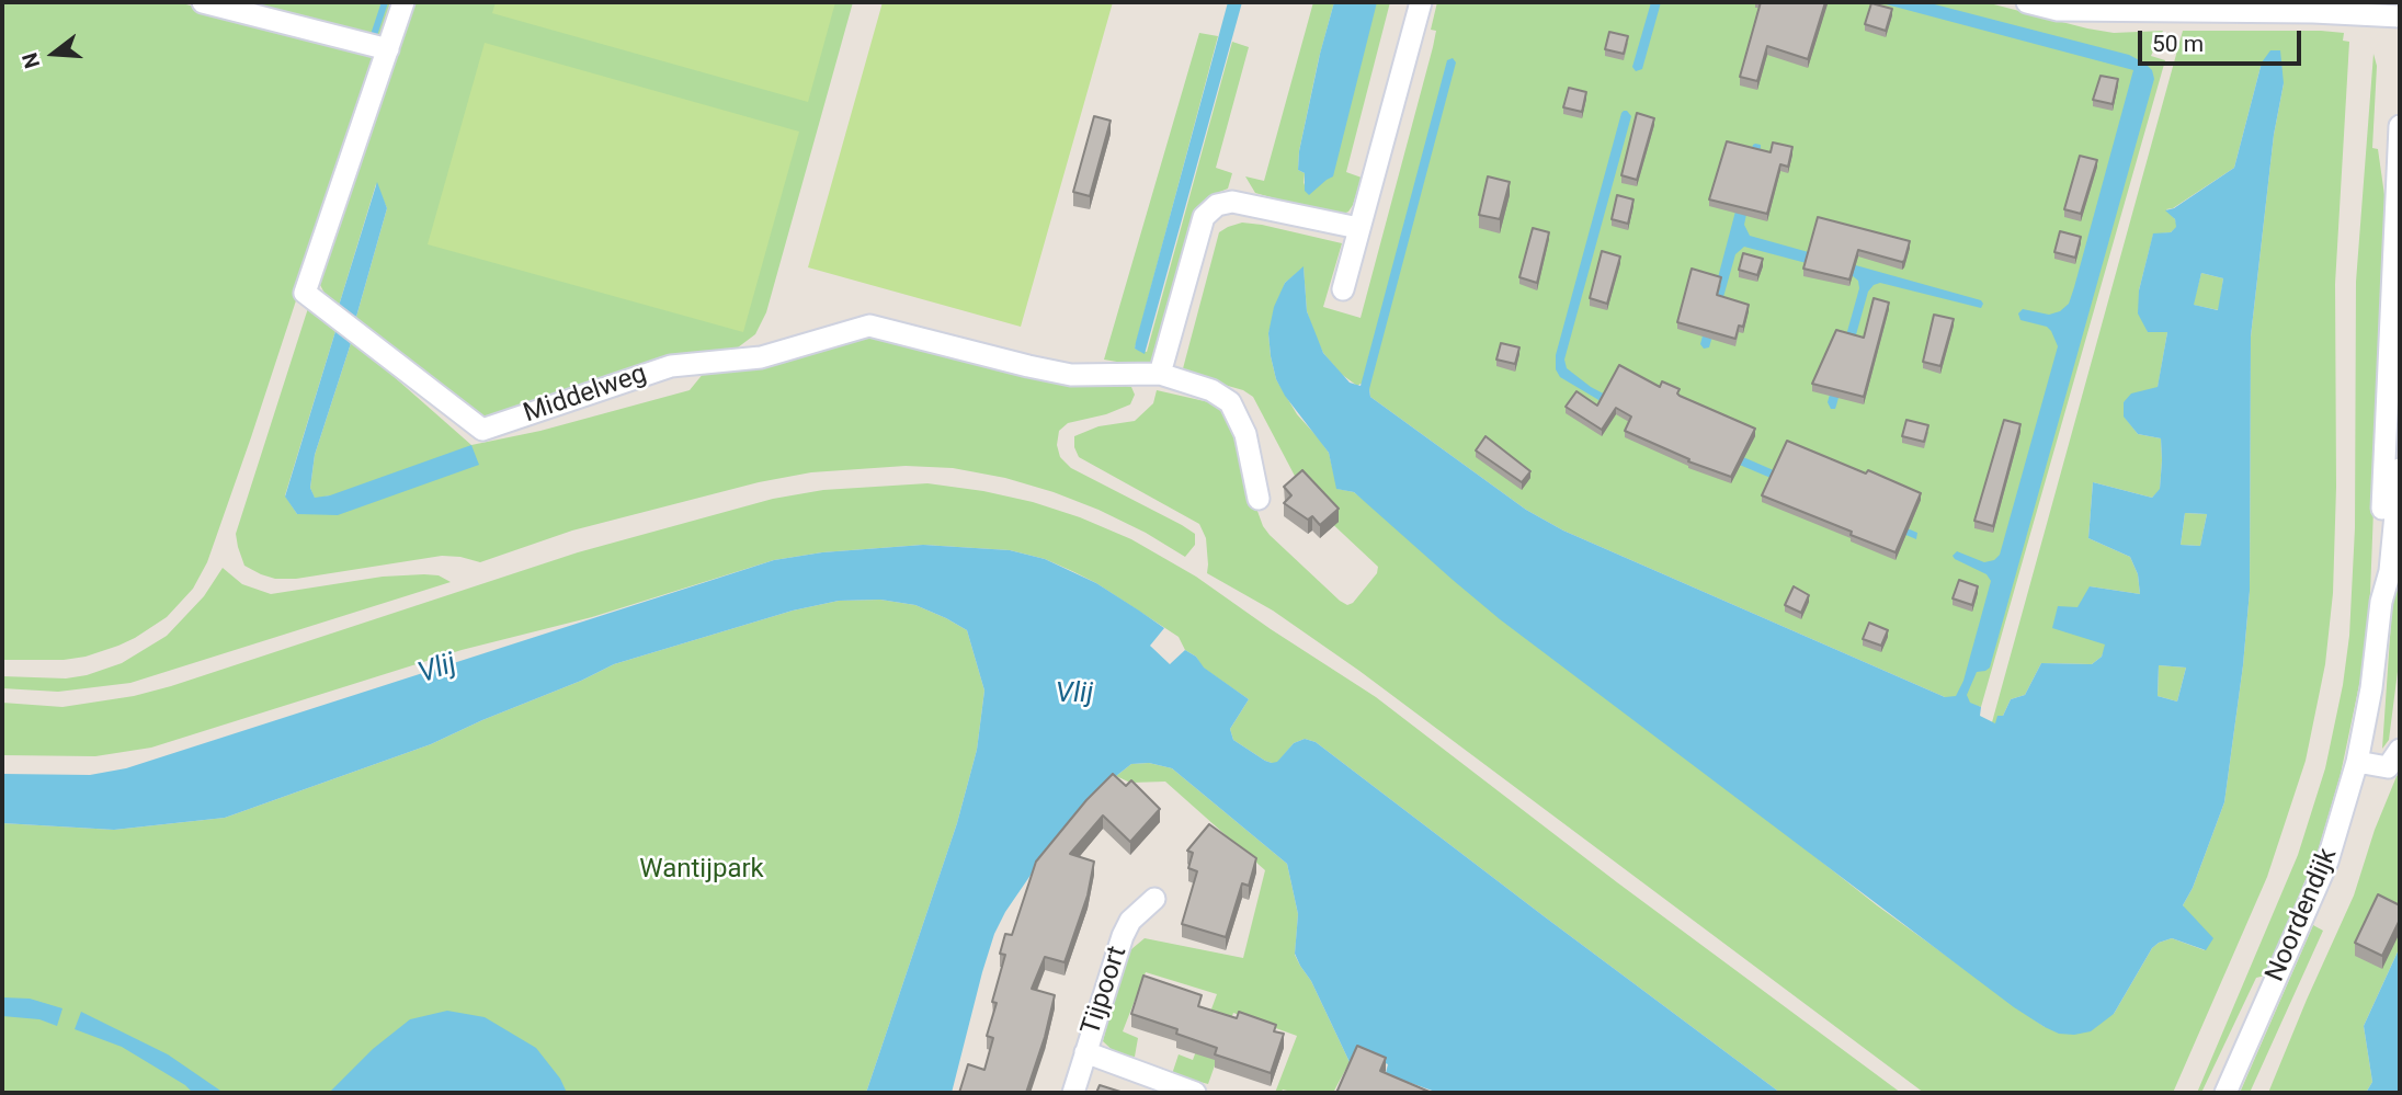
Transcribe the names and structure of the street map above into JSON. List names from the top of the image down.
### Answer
{
  "streets": {
    "street": ["Middelweg", "Noordendijk", "Tijpoort"]
  },
  "water": ["Vlij"],
  "parks": ["Wantijpark"],
  "scale_bar": "50 m",
  "north": "left"
}
